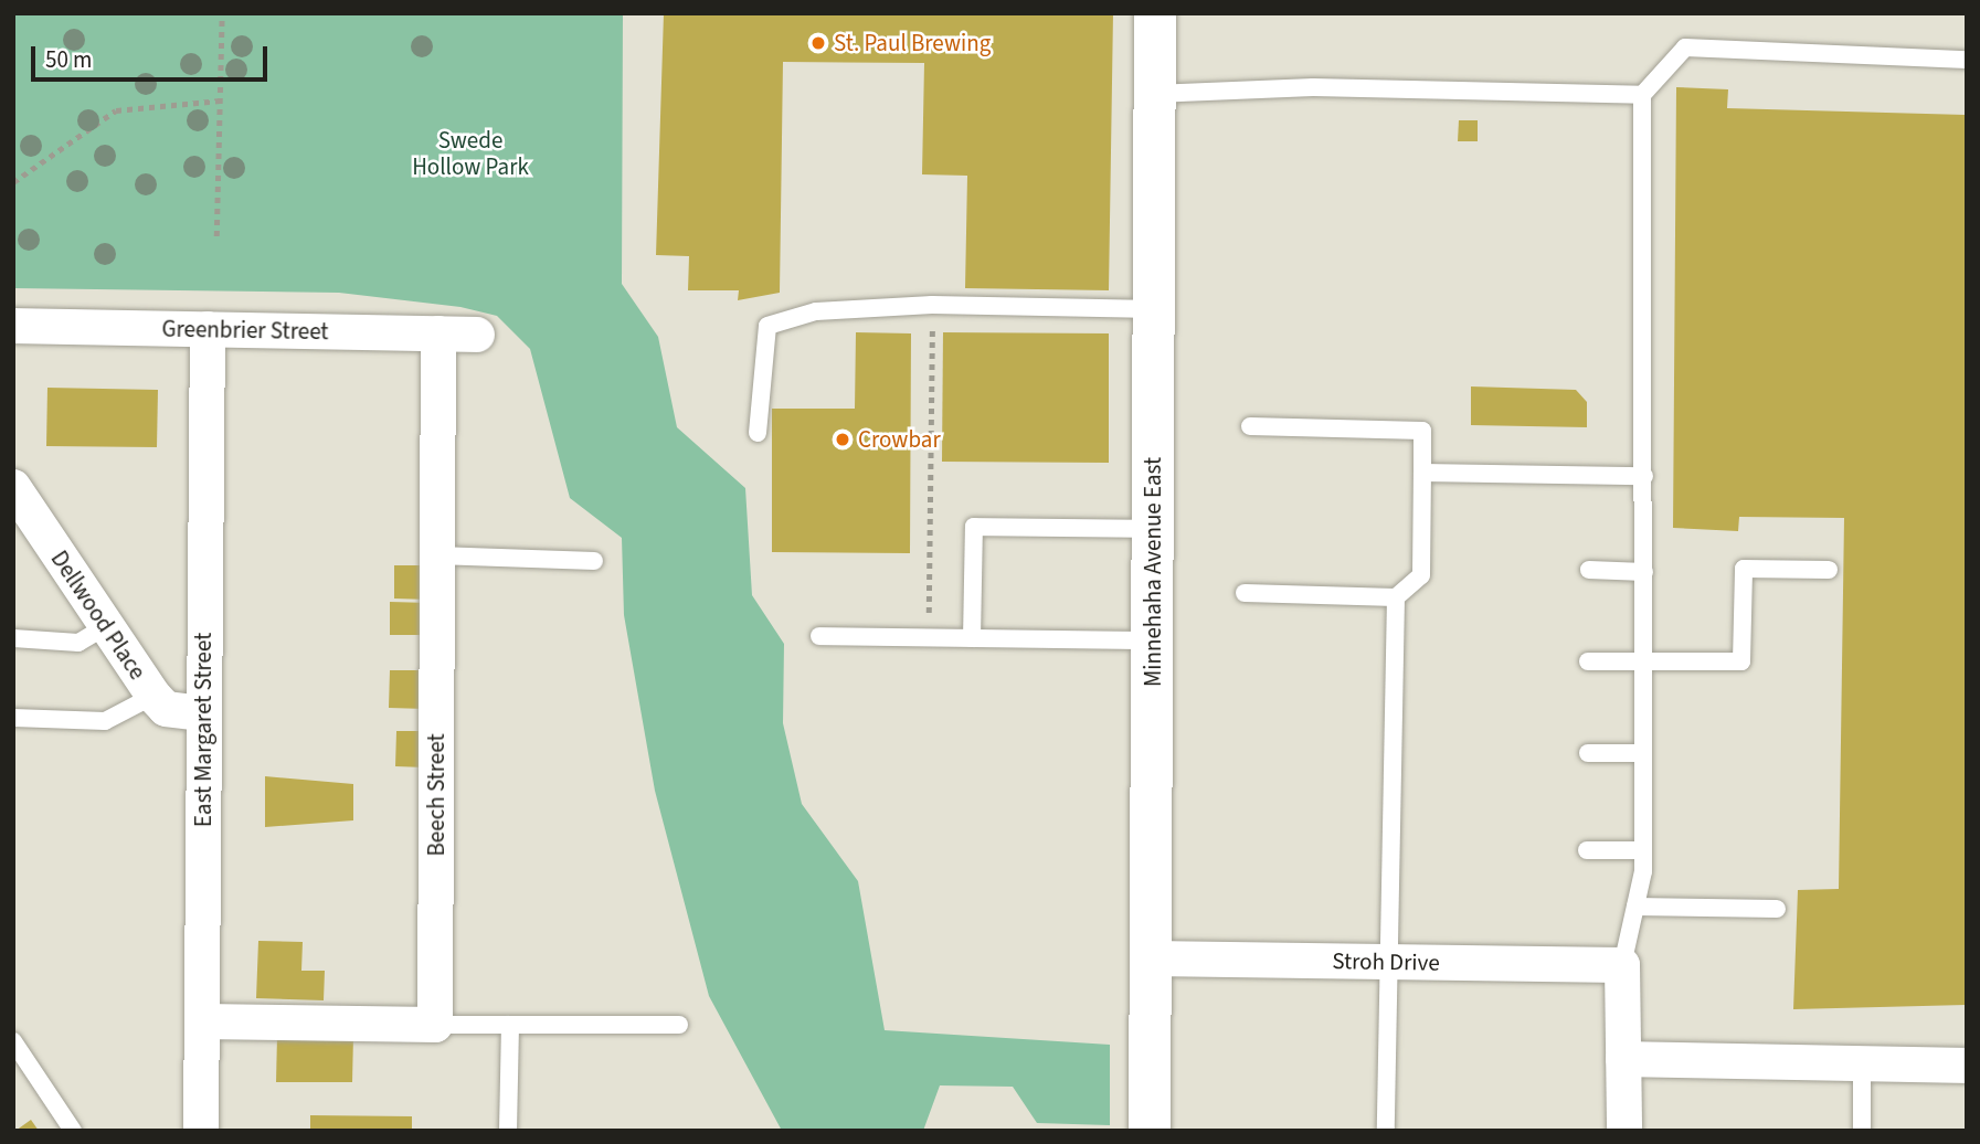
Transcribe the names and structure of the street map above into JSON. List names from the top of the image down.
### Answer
{
  "streets": {
    "street": [
      "Greenbrier Street",
      "Minnehaha Avenue East",
      "Dellwood Place",
      "East Margaret Street",
      "Beech Street",
      "Stroh Drive"
    ]
  },
  "crossings": [
    ["Greenbrier Street", "East Margaret Street"],
    ["Greenbrier Street", "Beech Street"],
    ["Minnehaha Avenue East", "Stroh Drive"],
    ["Dellwood Place", "East Margaret Street"]
  ],
  "parks": ["Swede Hollow Park"],
  "places": ["St. Paul Brewing", "Crowbar"],
  "scale_bar": "50 m"
}
